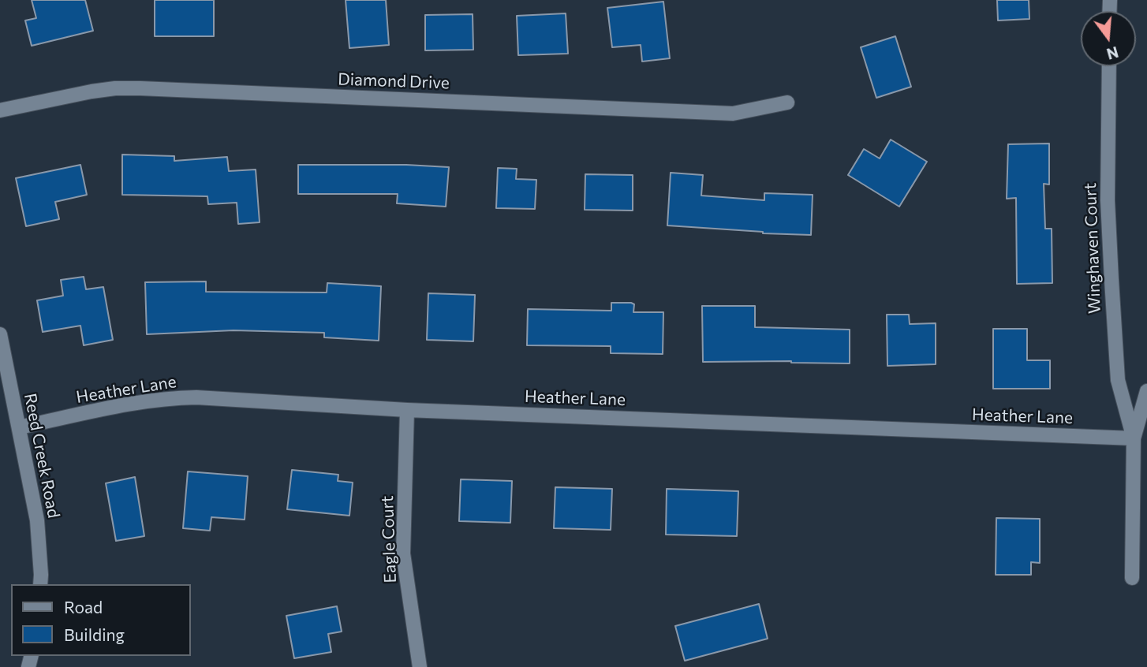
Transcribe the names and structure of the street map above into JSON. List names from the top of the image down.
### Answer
{
  "streets": {
    "street": [
      "Diamond Drive",
      "Winghaven Court",
      "Heather Lane",
      "Reed Creek Road",
      "Eagle Court"
    ]
  },
  "crossings": [
    ["Winghaven Court", "Heather Lane"],
    ["Heather Lane", "Reed Creek Road"],
    ["Heather Lane", "Eagle Court"]
  ],
  "legend": ["Road", "Building"],
  "north": "bottom"
}
